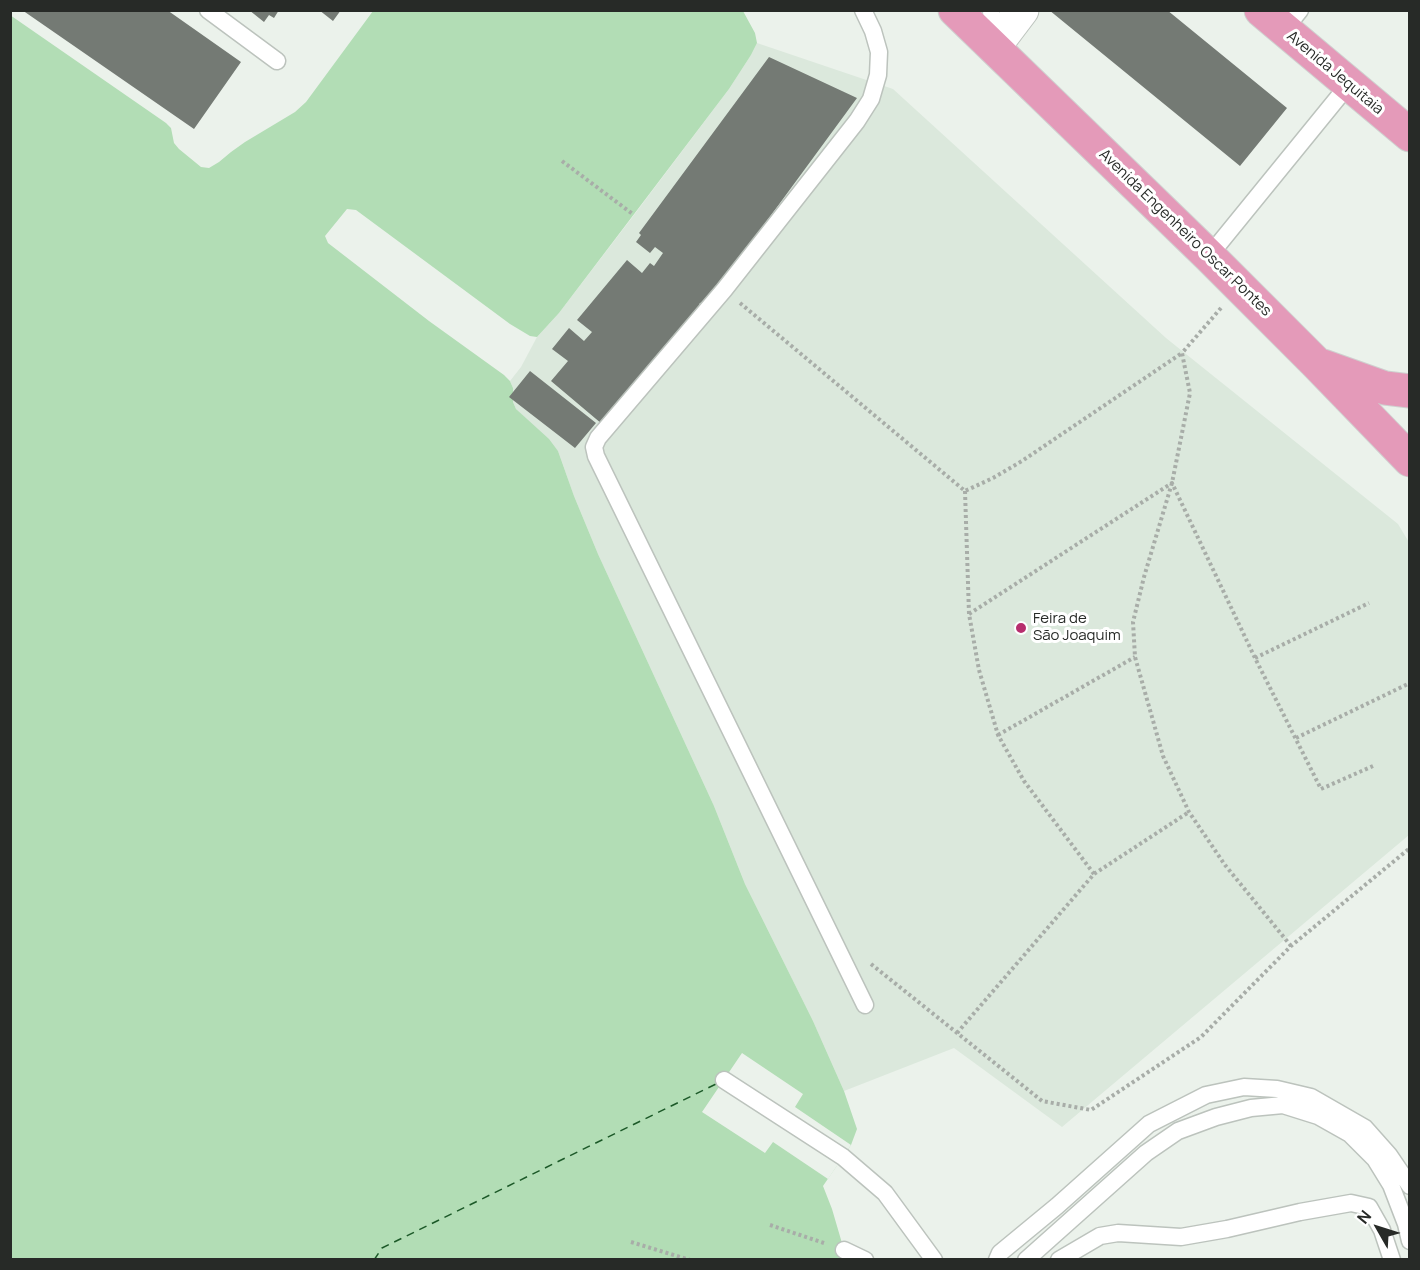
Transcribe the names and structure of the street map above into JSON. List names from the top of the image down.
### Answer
{
  "streets": {
    "main road": ["Avenida Jequitaia", "Avenida Engenheiro Oscar Pontes"]
  },
  "places": ["Feira de São Joaquim"],
  "north": "top left"
}
